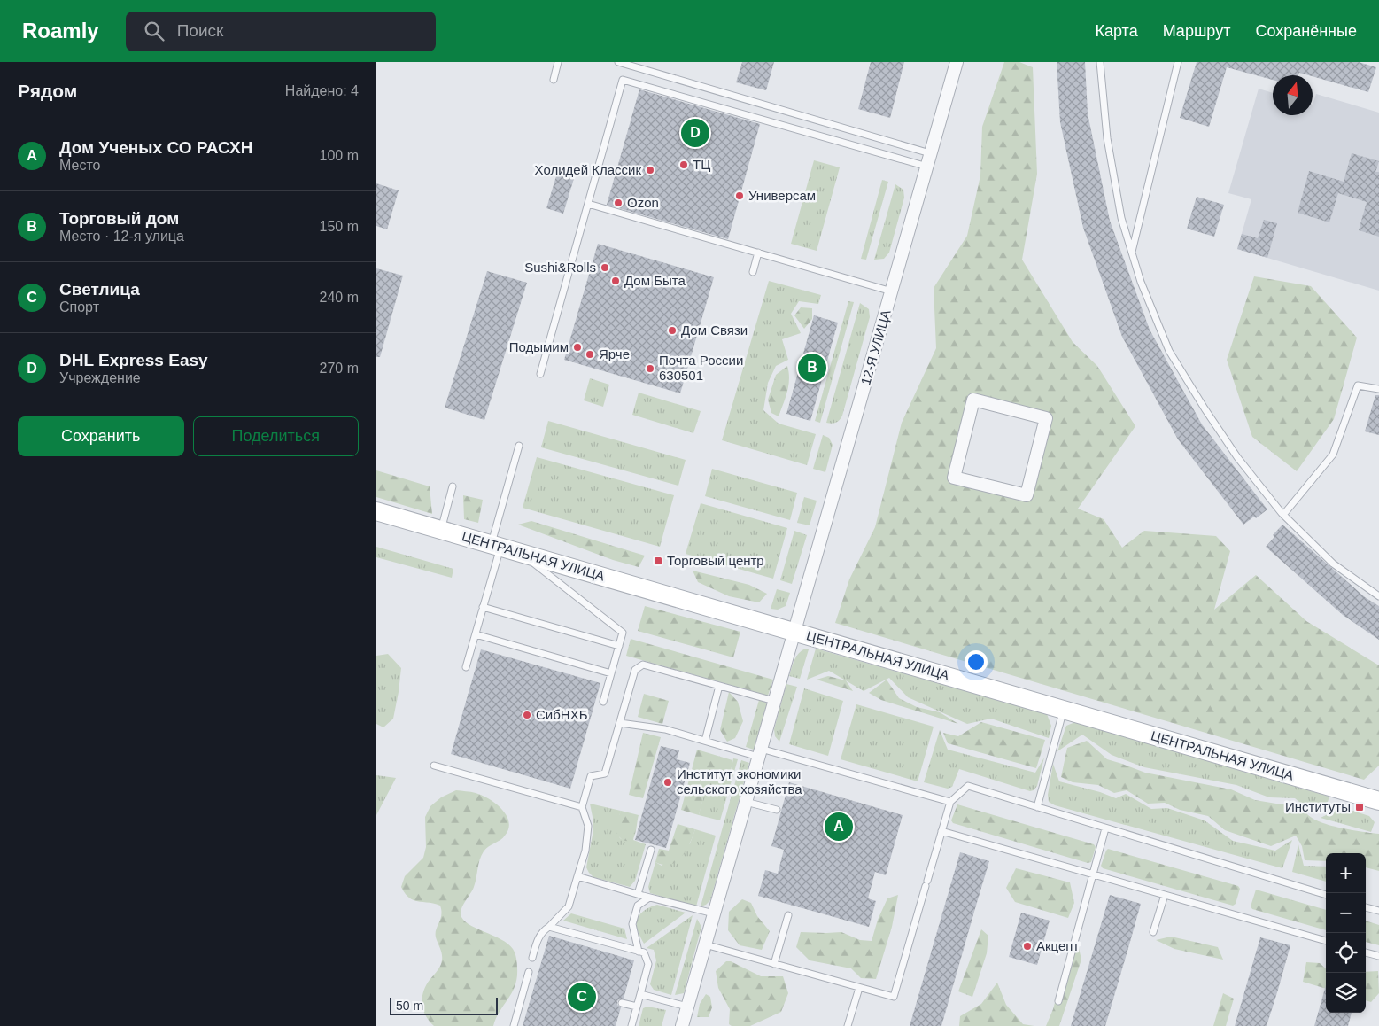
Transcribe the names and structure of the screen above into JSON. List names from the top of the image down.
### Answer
{
  "streets": {
    "main road": ["ЦЕНТРАЛЬНАЯ УЛИЦА"],
    "street": ["12-Я УЛИЦА"]
  },
  "crossings": [
    ["12-Я УЛИЦА", "ЦЕНТРАЛЬНАЯ УЛИЦА"]
  ],
  "places": {
    "other": [
      "ТЦ",
      "Холидей Классик",
      "Универсам",
      "Ozon",
      "Sushi&Rolls",
      "Дом Быта",
      "Дом Связи",
      "Подымим",
      "Ярче",
      "Почта России 630501",
      "СибНХБ",
      "Институт экономики сельского хозяйства",
      "Акцепт"
    ],
    "transit": ["Торговый центр", "Институты"]
  },
  "scale_bar": "50 m",
  "north": "top",
  "page": {
    "header": "Roamly",
    "search": "Поиск",
    "nav": ["Карта", "Маршрут", "Сохранённые"],
    "heading": ["Рядом", "Найдено: 4"],
    "pins": [
      "D",
      "B",
      "A",
      "C"
    ],
    "list": [
      {
        "mark": "A",
        "name": "Дом Ученых СО РАСХН",
        "note": "Место",
        "value": "100 m"
      },
      {
        "mark": "B",
        "name": "Торговый дом",
        "note": "Место · 12-я улица",
        "value": "150 m"
      },
      {
        "mark": "C",
        "name": "Светлица",
        "note": "Спорт",
        "value": "240 m"
      },
      {
        "mark": "D",
        "name": "DHL Express Easy",
        "note": "Учреждение",
        "value": "270 m"
      }
    ],
    "buttons": ["Сохранить", "Поделиться"],
    "map_buttons": ["+", "−"],
    "scale": "50 m"
  }
}
